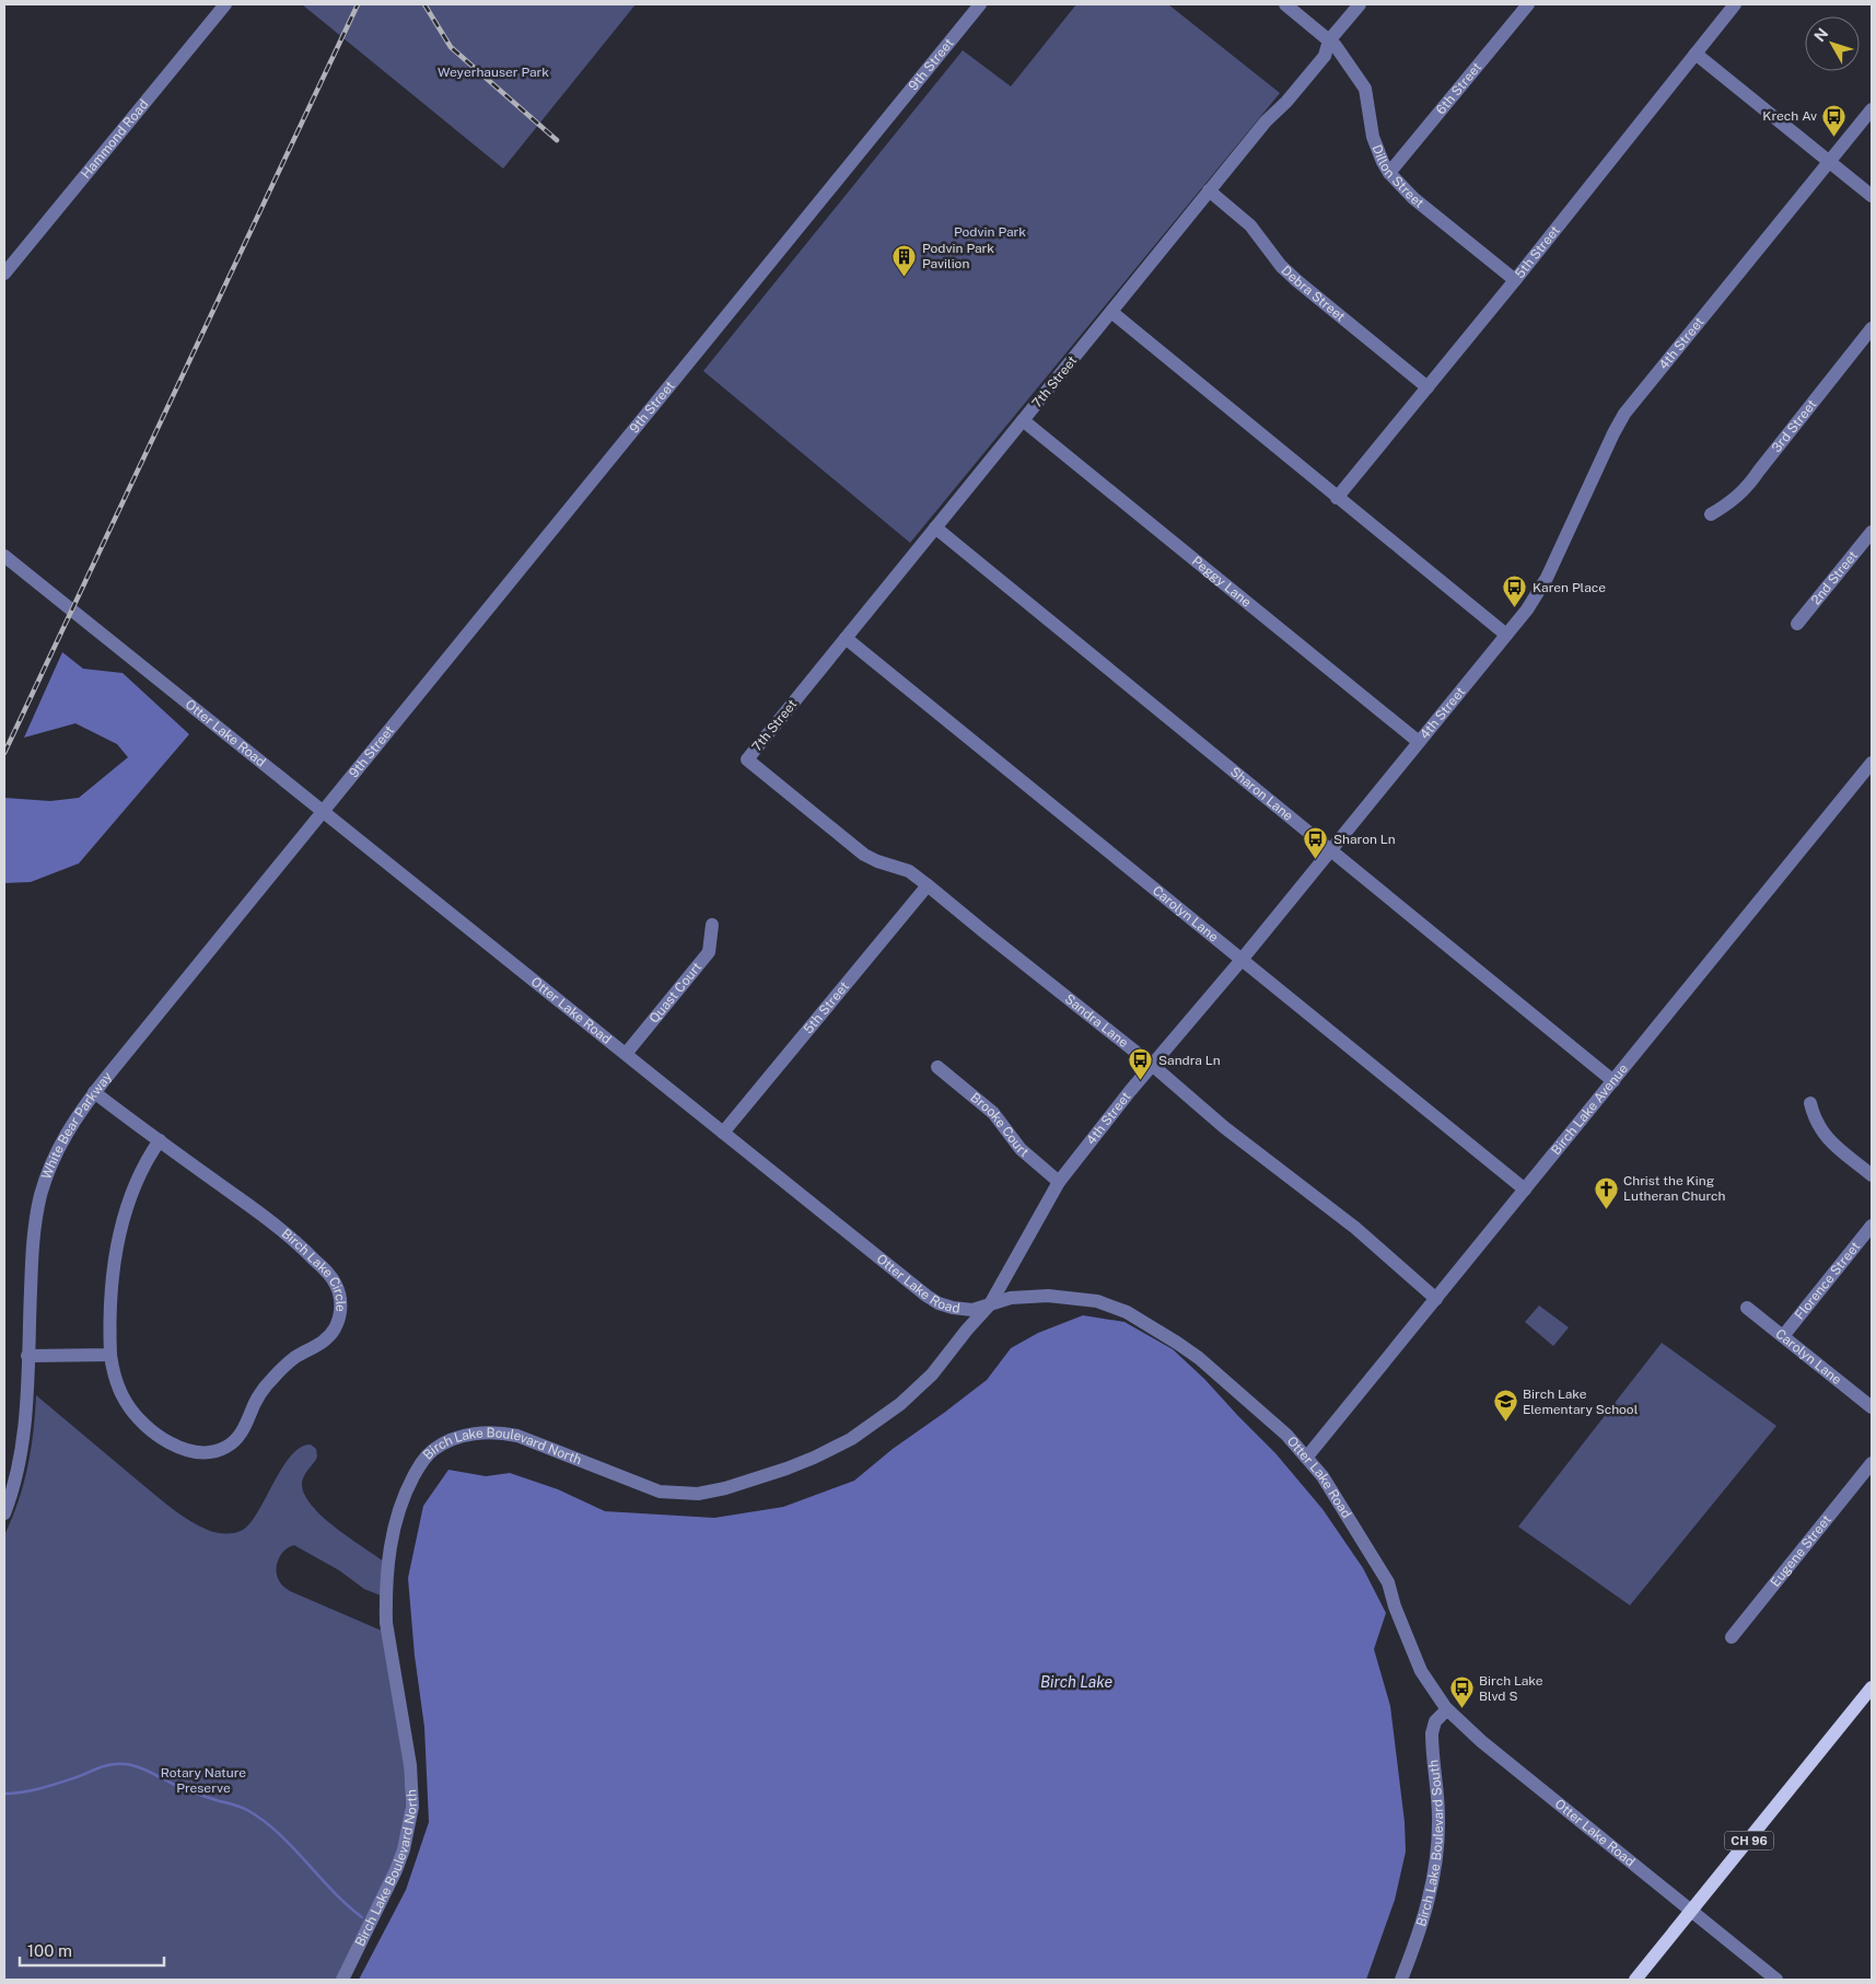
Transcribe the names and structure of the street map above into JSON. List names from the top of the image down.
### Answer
{
  "streets": {
    "main road": ["CH 96"],
    "street": [
      "9th Street",
      "6th Street",
      "Hammond Road",
      "Dillon Street",
      "5th Street",
      "Debra Street",
      "4th Street",
      "7th Street",
      "3rd Street",
      "2nd Street",
      "Peggy Lane",
      "Otter Lake Road",
      "Sharon Lane",
      "Carolyn Lane",
      "Quast Court",
      "Sandra Lane",
      "Birch Lake Avenue",
      "Brooke Court",
      "White Bear Parkway",
      "Birch Lake Circle",
      "Florence Street",
      "Birch Lake Boulevard North",
      "Eugene Street",
      "Birch Lake Boulevard South"
    ]
  },
  "crossings": [
    ["9th Street", "Otter Lake Road"],
    ["9th Street", "White Bear Parkway"],
    ["6th Street", "Dillon Street"],
    ["Dillon Street", "5th Street"],
    ["Dillon Street", "7th Street"],
    ["5th Street", "Debra Street"],
    ["5th Street", "Otter Lake Road"],
    ["5th Street", "Sandra Lane"],
    ["Debra Street", "7th Street"],
    ["4th Street", "Peggy Lane"],
    ["4th Street", "Otter Lake Road"],
    ["4th Street", "Sharon Lane"],
    ["4th Street", "Carolyn Lane"],
    ["4th Street", "Sandra Lane"],
    ["4th Street", "Brooke Court"],
    ["4th Street", "Birch Lake Boulevard North"],
    ["7th Street", "Peggy Lane"],
    ["7th Street", "Sharon Lane"],
    ["7th Street", "Carolyn Lane"],
    ["7th Street", "Sandra Lane"],
    ["Otter Lake Road", "Quast Court"],
    ["Otter Lake Road", "Birch Lake Avenue"],
    ["Otter Lake Road", "White Bear Parkway"],
    ["Otter Lake Road", "Birch Lake Boulevard North"],
    ["Otter Lake Road", "CH 96"],
    ["Otter Lake Road", "Birch Lake Boulevard South"],
    ["Sharon Lane", "Birch Lake Avenue"],
    ["Carolyn Lane", "Birch Lake Avenue"],
    ["Carolyn Lane", "Florence Street"],
    ["Sandra Lane", "Birch Lake Avenue"],
    ["White Bear Parkway", "Birch Lake Circle"]
  ],
  "water": ["Birch Lake"],
  "parks": ["Weyerhauser Park", "Podvin Park", "Rotary Nature Preserve"],
  "places": {
    "bus stop": [
      "Krech Av",
      "Karen Place",
      "Sharon Ln",
      "Sandra Ln",
      "Birch Lake Blvd S"
    ],
    "building": ["Podvin Park Pavilion"],
    "church": ["Christ the King Lutheran Church"],
    "school or university": ["Birch Lake Elementary School"]
  },
  "scale_bar": "100 m",
  "north": "top left"
}
